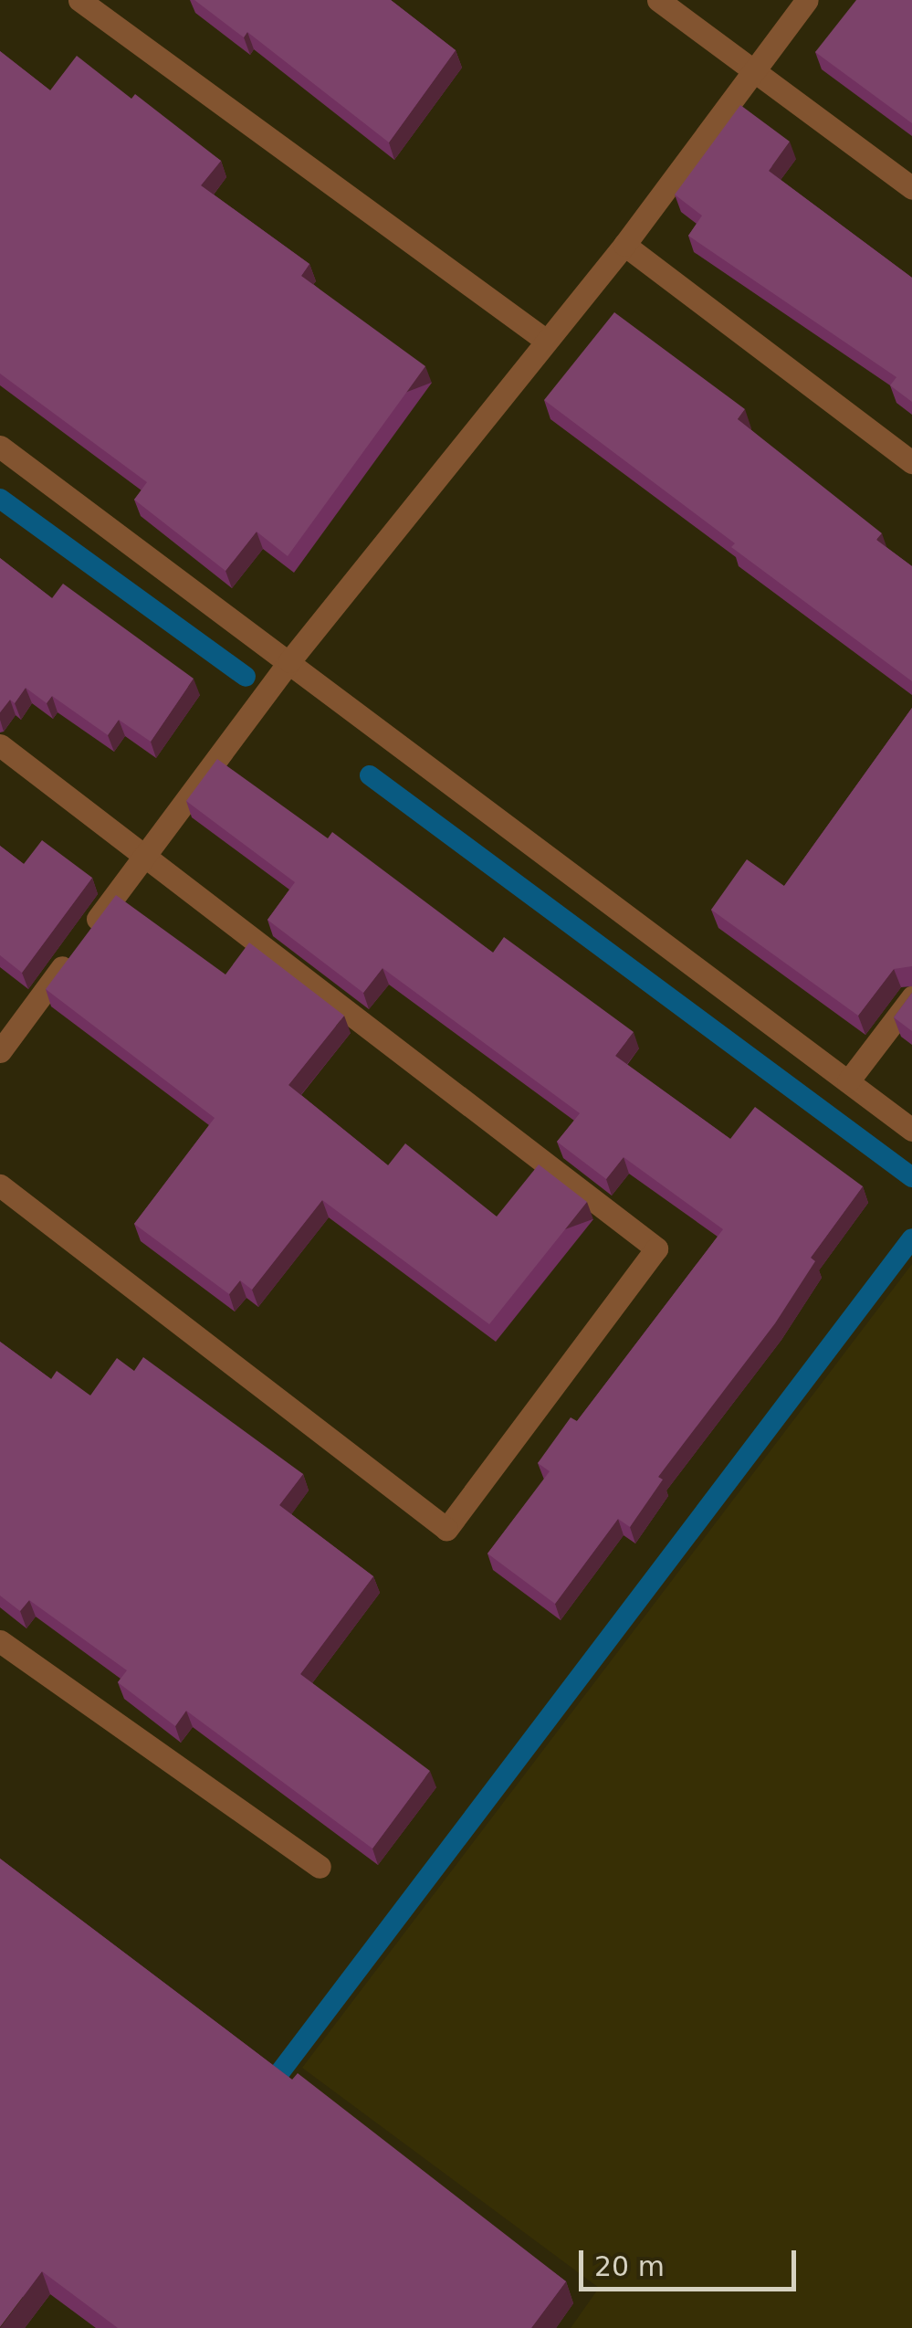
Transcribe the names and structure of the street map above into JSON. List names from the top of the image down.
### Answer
{
  "scale_bar": "20 m"
}
